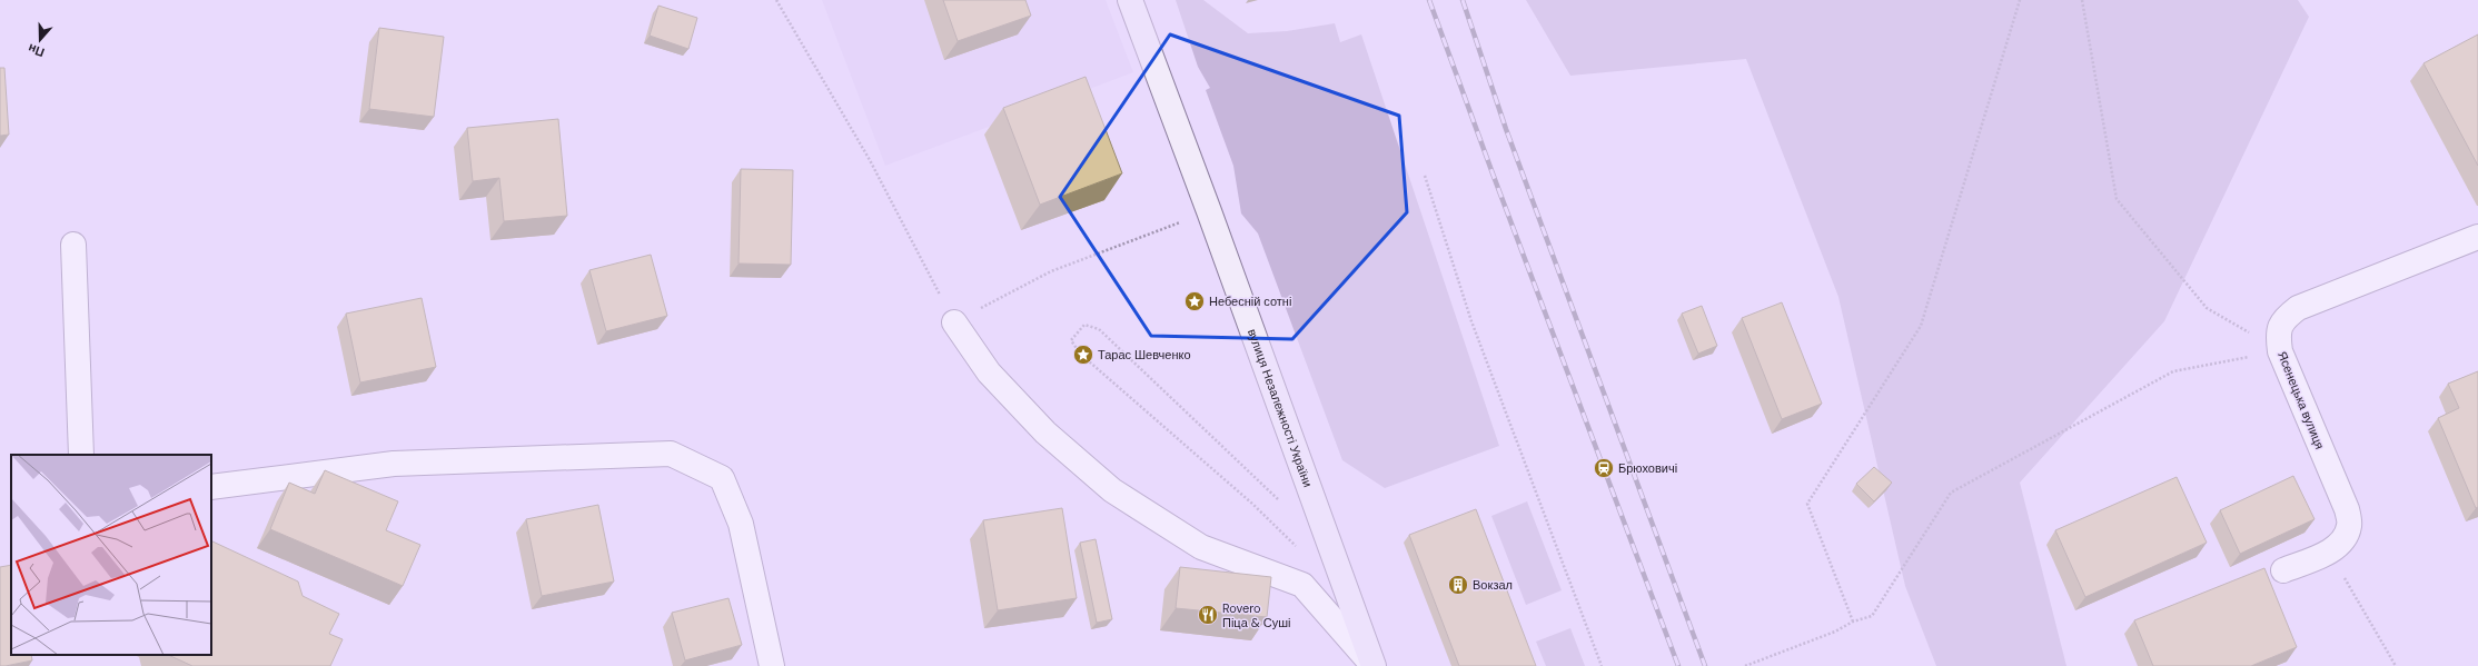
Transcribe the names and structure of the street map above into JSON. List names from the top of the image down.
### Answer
{
  "streets": {
    "main road": ["вулиця Незалежності України"],
    "street": ["Ясенецька вулиця"]
  },
  "places": {
    "place": ["Небесній сотні", "Тарас Шевченко"],
    "station": ["Брюховичі"],
    "building": ["Вокзал"],
    "restaurant": ["Rovero Піца & Суші"]
  },
  "north": "bottom"
}
